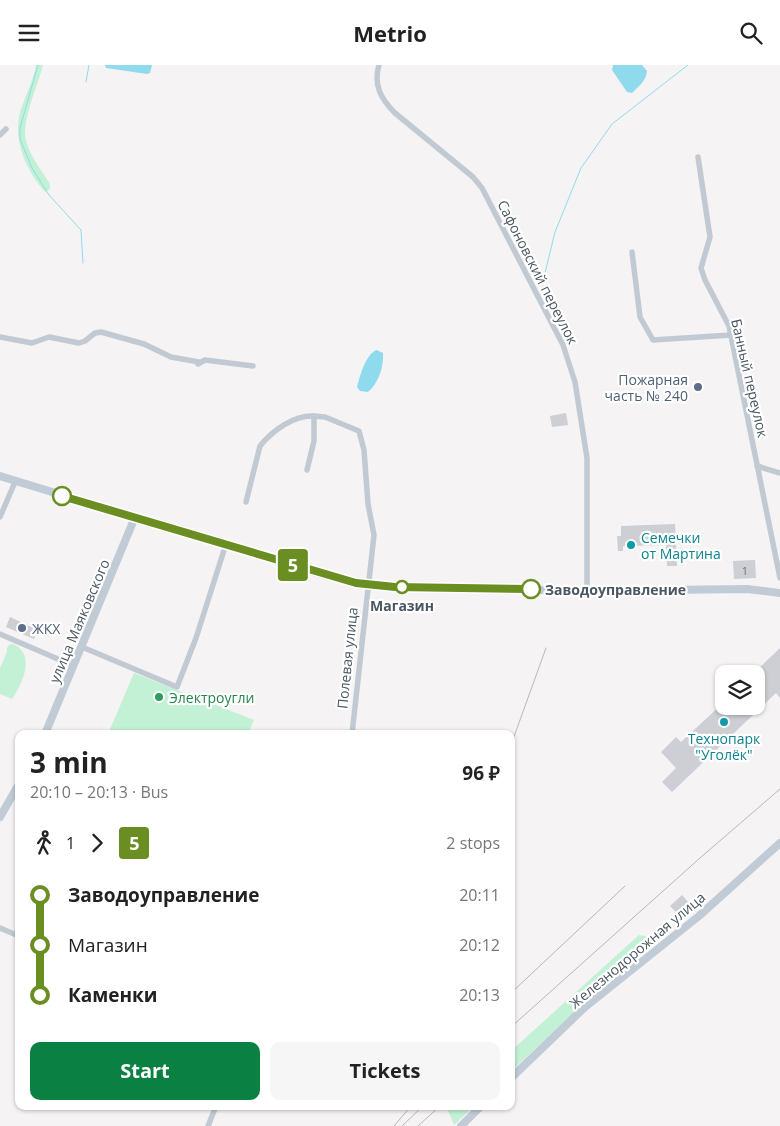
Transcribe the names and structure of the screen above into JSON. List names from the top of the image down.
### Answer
{
  "streets": {
    "main road": ["улица Маяковского", "Железнодорожная улица"],
    "street": ["Сафоновский переулок", "Банный переулок", "Полевая улица"]
  },
  "places": [
    "Пожарная часть № 240",
    "Семечки от Мартина",
    "Магазин",
    "Заводоуправление",
    "ЖКХ",
    "Электроугли",
    "Технопарк \"Уголёк\""
  ],
  "lines": ["bus line 5"],
  "house_numbers": ["1"],
  "page": {
    "header": "Metrio",
    "on_map": "5",
    "heading": ["3 min", "20:10 – 20:13 · Bus", "96 ₽"],
    "legs": ["1", "5", "2 stops"],
    "list": [
      {
        "name": "Заводоуправление",
        "value": "20:11"
      },
      {
        "name": "Магазин",
        "value": "20:12"
      },
      {
        "name": "Каменки",
        "value": "20:13"
      }
    ],
    "buttons": ["Start", "Tickets"]
  }
}
